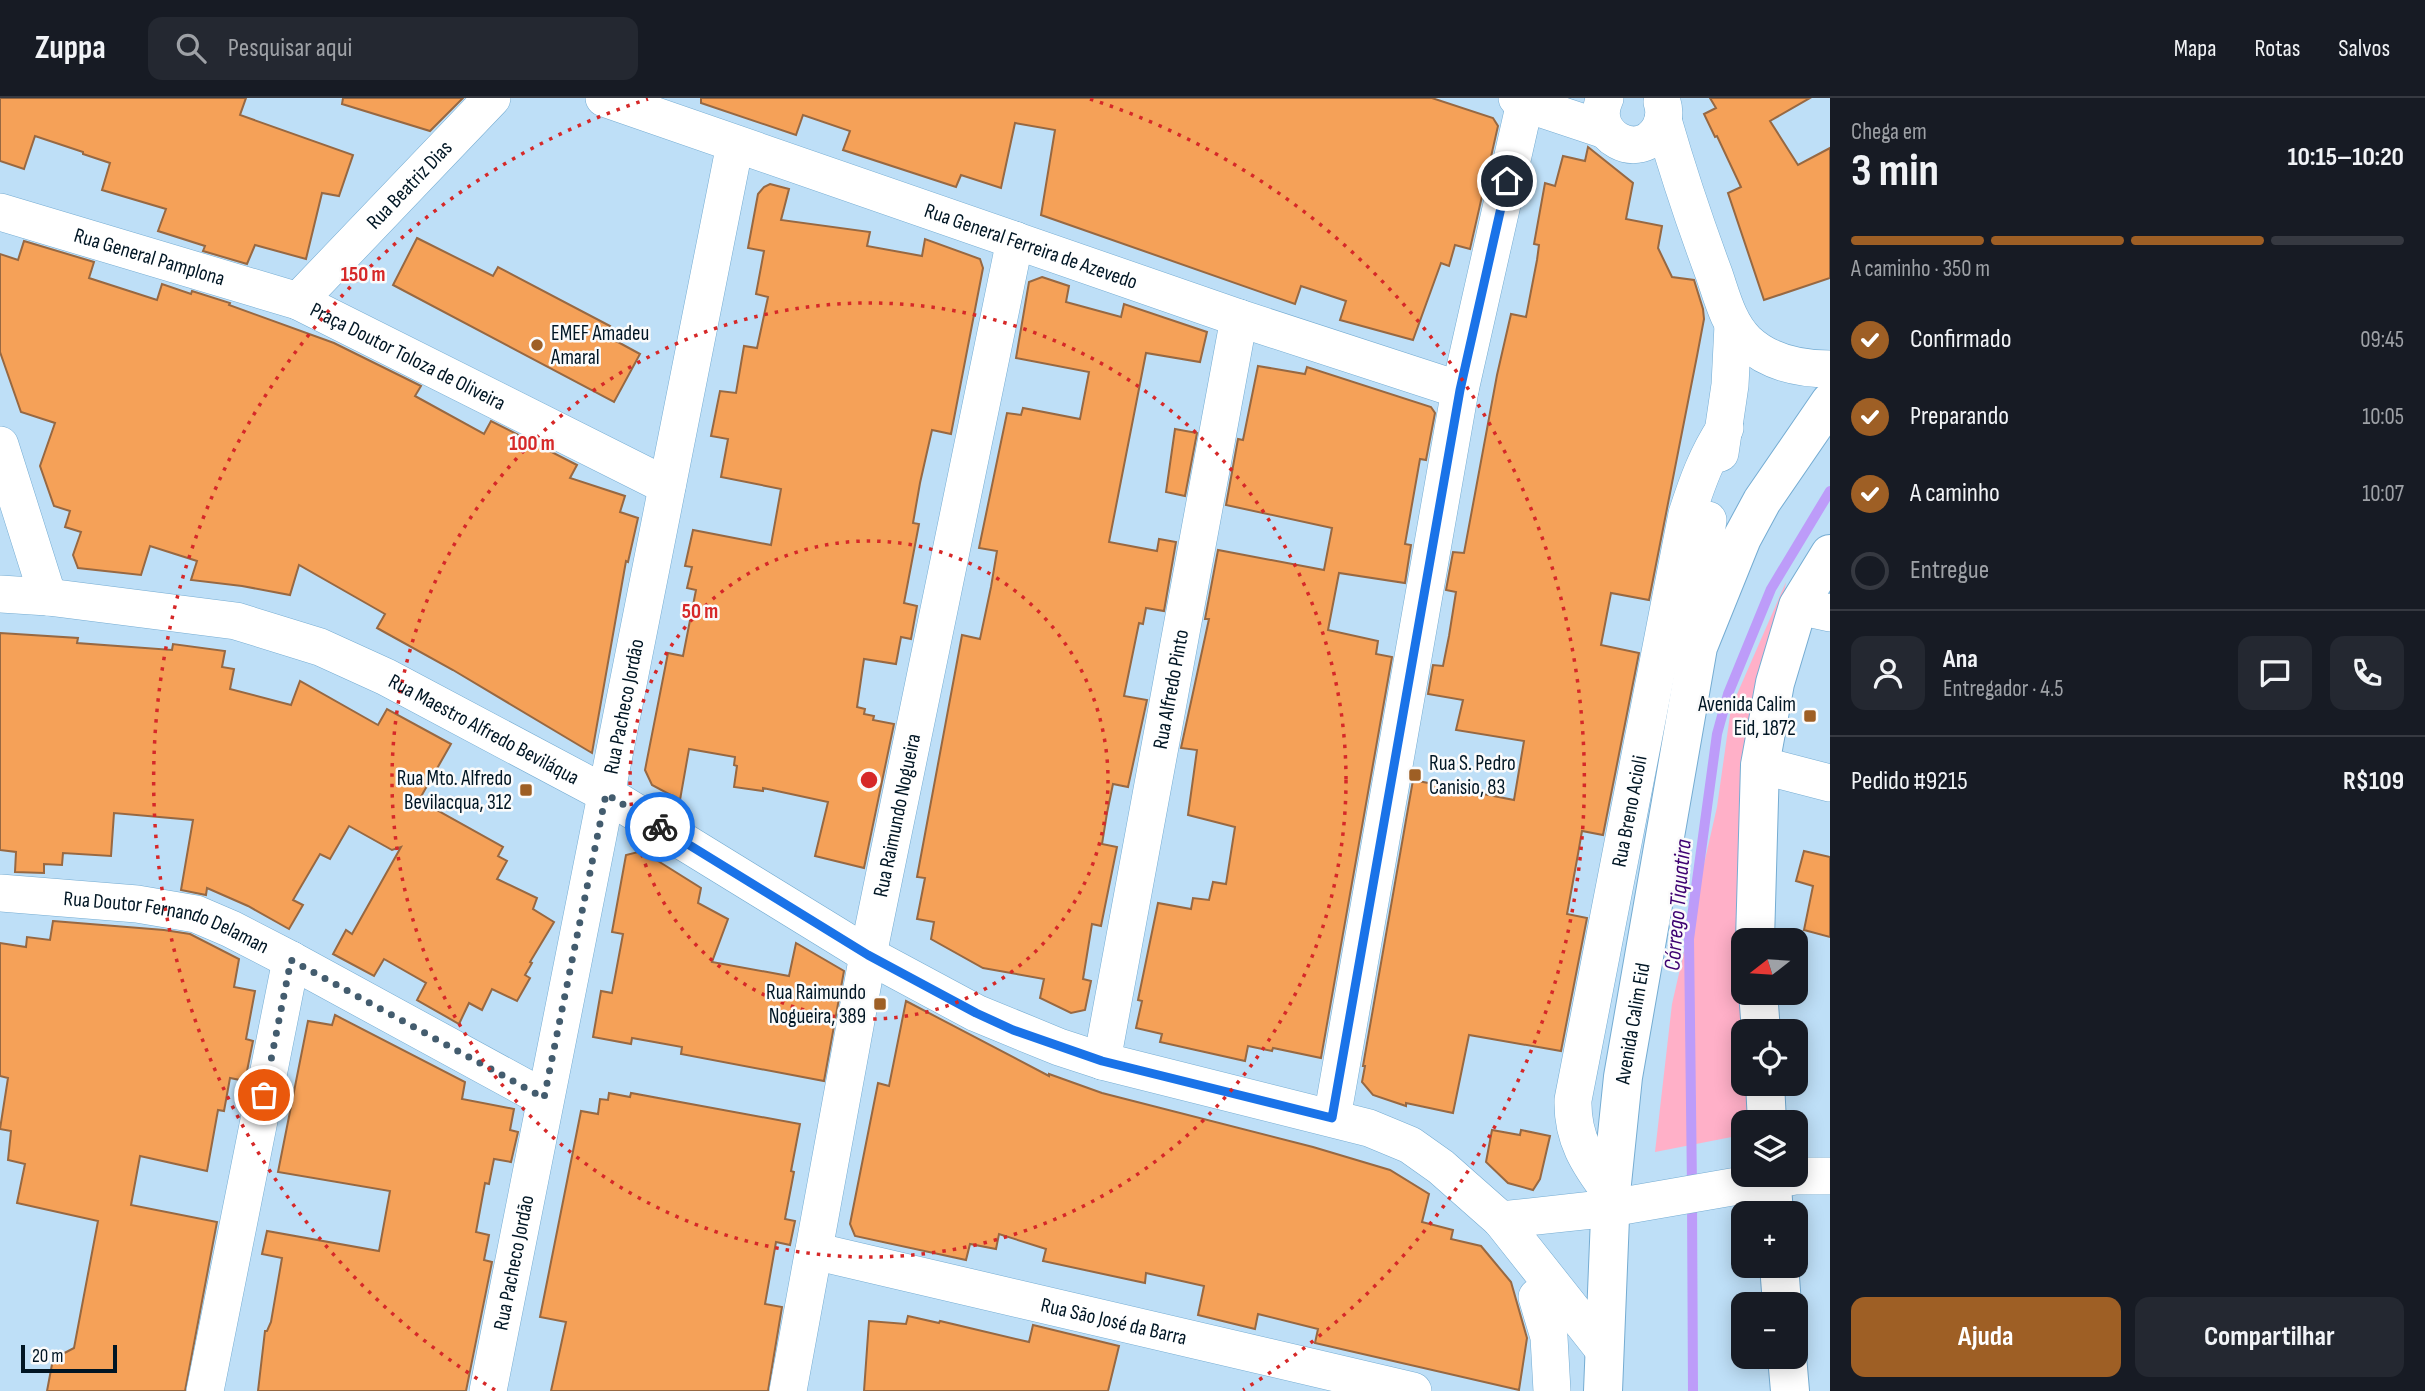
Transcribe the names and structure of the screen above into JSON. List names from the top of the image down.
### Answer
{
  "streets": {
    "main road": ["Avenida Calim Eid"],
    "street": [
      "Rua Beatriz Dias",
      "Rua General Ferreira de Azevedo",
      "Rua General Pamplona",
      "Praça Doutor Toloza de Oliveira",
      "Rua Alfredo Pinto",
      "Rua Pacheco Jordão",
      "Rua Maestro Alfredo Beviláqua",
      "Rua Breno Acioli",
      "Rua Raimundo Nogueira",
      "Rua Doutor Fernando Delaman",
      "Rua São José da Barra"
    ]
  },
  "crossings": [
    ["Rua Beatriz Dias", "Rua General Pamplona"],
    ["Rua Beatriz Dias", "Praça Doutor Toloza de Oliveira"],
    ["Rua General Ferreira de Azevedo", "Rua Alfredo Pinto"],
    ["Rua General Ferreira de Azevedo", "Rua Pacheco Jordão"],
    ["Rua General Ferreira de Azevedo", "Rua Raimundo Nogueira"],
    ["Rua General Pamplona", "Praça Doutor Toloza de Oliveira"],
    ["Praça Doutor Toloza de Oliveira", "Rua Pacheco Jordão"],
    ["Rua Alfredo Pinto", "Rua Maestro Alfredo Beviláqua"],
    ["Rua Pacheco Jordão", "Rua Maestro Alfredo Beviláqua"],
    ["Rua Pacheco Jordão", "Rua Doutor Fernando Delaman"],
    ["Rua Maestro Alfredo Beviláqua", "Rua Raimundo Nogueira"],
    ["Rua Maestro Alfredo Beviláqua", "Avenida Calim Eid"],
    ["Rua Breno Acioli", "Avenida Calim Eid"],
    ["Rua Raimundo Nogueira", "Rua São José da Barra"]
  ],
  "water": ["Córrego Tiquatira"],
  "places": {
    "other": ["EMEF Amadeu Amaral"],
    "transit": [
      "Avenida Calim Eid, 1872",
      "Rua S. Pedro Canisio, 83",
      "Rua Mto. Alfredo Bevilacqua, 312",
      "Rua Raimundo Nogueira, 389"
    ]
  },
  "scale_bar": "20 m",
  "north": "left",
  "page": {
    "header": "Zuppa",
    "search": "Pesquisar aqui",
    "nav": ["Mapa", "Rotas", "Salvos"],
    "heading": ["3 min", "Chega em", "10:15–10:20"],
    "panel": [
      "Ana",
      "Entregador · 4.5",
      "Pedido #9215",
      "R$109"
    ],
    "bar": "A caminho · 350 m",
    "list": [
      ["Confirmado", "09:45"],
      ["Preparando", "10:05"],
      ["A caminho", "10:07"],
      "Entregue"
    ],
    "map_buttons": ["+", "−"],
    "buttons": ["Ajuda", "Compartilhar"],
    "scale": "20 m"
  },
  "rings": ["150 m", "100 m", "50 m"]
}
